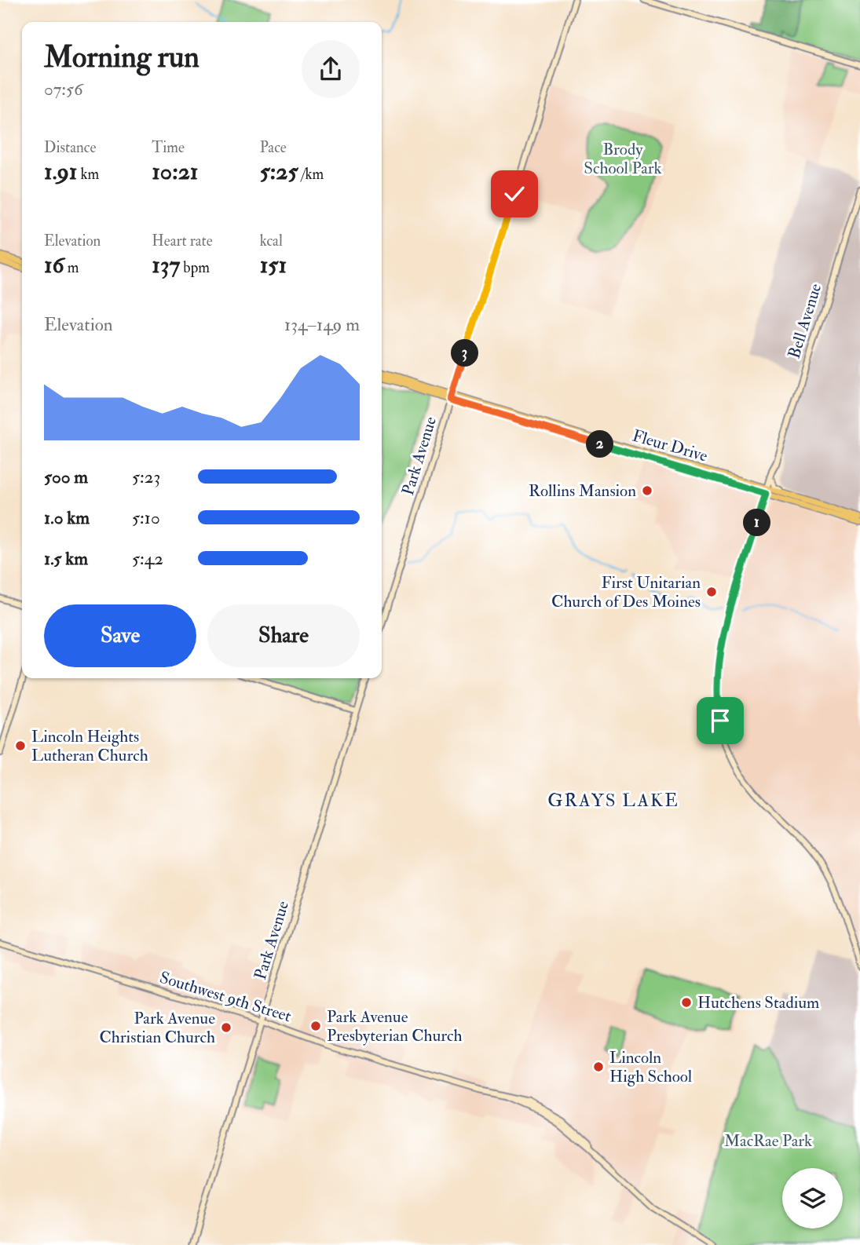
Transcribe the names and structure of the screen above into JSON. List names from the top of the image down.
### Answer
{
  "streets": {
    "main road": [
      "Bell Avenue",
      "Fleur Drive",
      "Park Avenue",
      "Southwest 9th Street"
    ]
  },
  "crossings": [
    ["Bell Avenue", "Fleur Drive"],
    ["Fleur Drive", "Park Avenue"],
    ["Park Avenue", "Southwest 9th Street"]
  ],
  "districts": ["GRAYS LAKE"],
  "parks": ["Brody School Park", "MacRae Park"],
  "places": [
    "Rollins Mansion",
    "First Unitarian Church of Des Moines",
    "Lincoln Heights Lutheran Church",
    "Hutchens Stadium",
    "Park Avenue Presbyterian Church",
    "Park Avenue Christian Church",
    "Lincoln High School"
  ],
  "page": {
    "heading": ["Morning run", "07:56"],
    "stats": [
      ["Distance", "1.91 km"],
      ["Time", "10:21"],
      ["Pace", "5:25 /km"],
      ["Elevation", "16 m"],
      ["Heart rate", "137 bpm"],
      ["kcal", "151"]
    ],
    "chart": ["Elevation", "134–149 m"],
    "pins": ["3", "2", "1"],
    "list": [
      {
        "name": "500 m",
        "note": "5:23"
      },
      {
        "name": "1.0 km",
        "note": "5:10"
      },
      {
        "name": "1.5 km",
        "note": "5:42"
      }
    ],
    "buttons": ["Save", "Share"]
  }
}
